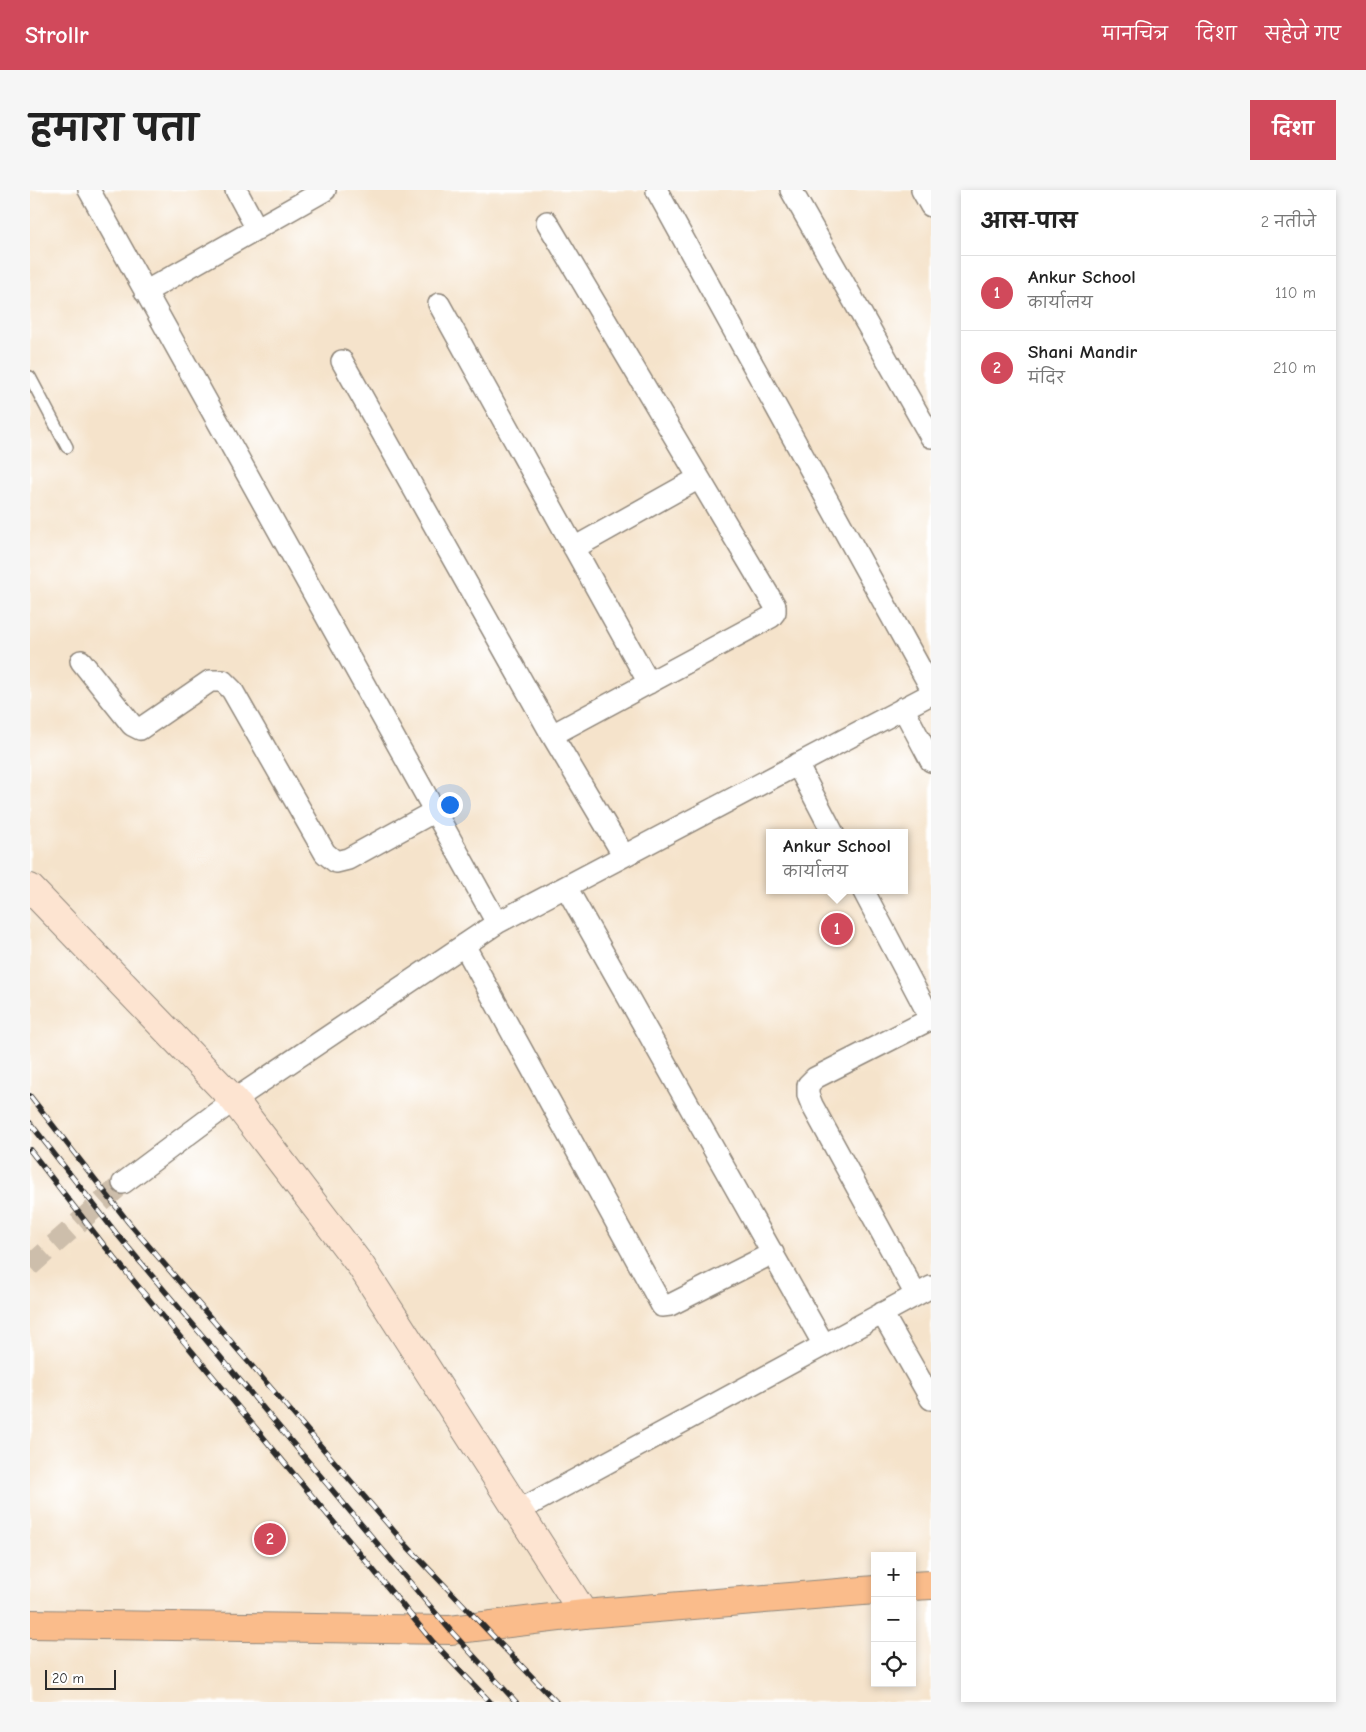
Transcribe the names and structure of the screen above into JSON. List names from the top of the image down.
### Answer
{
  "scale_bar": "20 m",
  "page": {
    "header": "Strollr",
    "nav": ["मानचित्र", "दिशा", "सहेजे गए"],
    "title": "हमारा पता",
    "buttons": "दिशा",
    "heading": ["आस-पास", "2 नतीजे"],
    "list": [
      {
        "mark": "1",
        "name": "Ankur School",
        "note": "कार्यालय",
        "value": "110 m"
      },
      {
        "mark": "2",
        "name": "Shani Mandir",
        "note": "मंदिर",
        "value": "210 m"
      }
    ],
    "popup": ["Ankur School", "कार्यालय"],
    "pins": ["1", "2"],
    "map_buttons": ["+", "−"],
    "scale": "20 m"
  }
}
